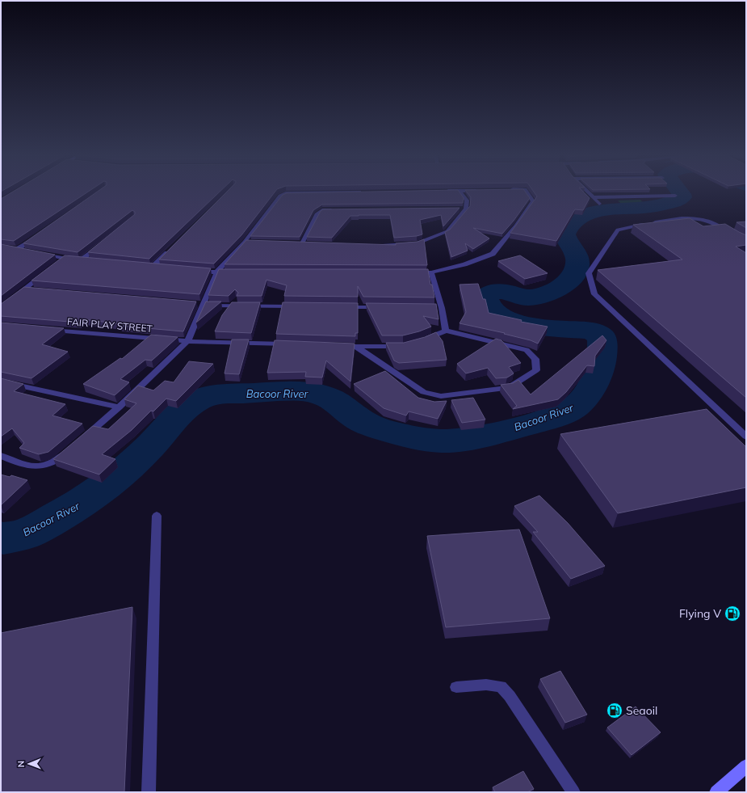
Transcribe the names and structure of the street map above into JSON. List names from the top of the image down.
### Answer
{
  "streets": {
    "street": ["FAIR PLAY STREET"]
  },
  "water": ["Bacoor River"],
  "places": {
    "fuel station": ["Flying V", "Seaoil"]
  },
  "north": "left"
}
